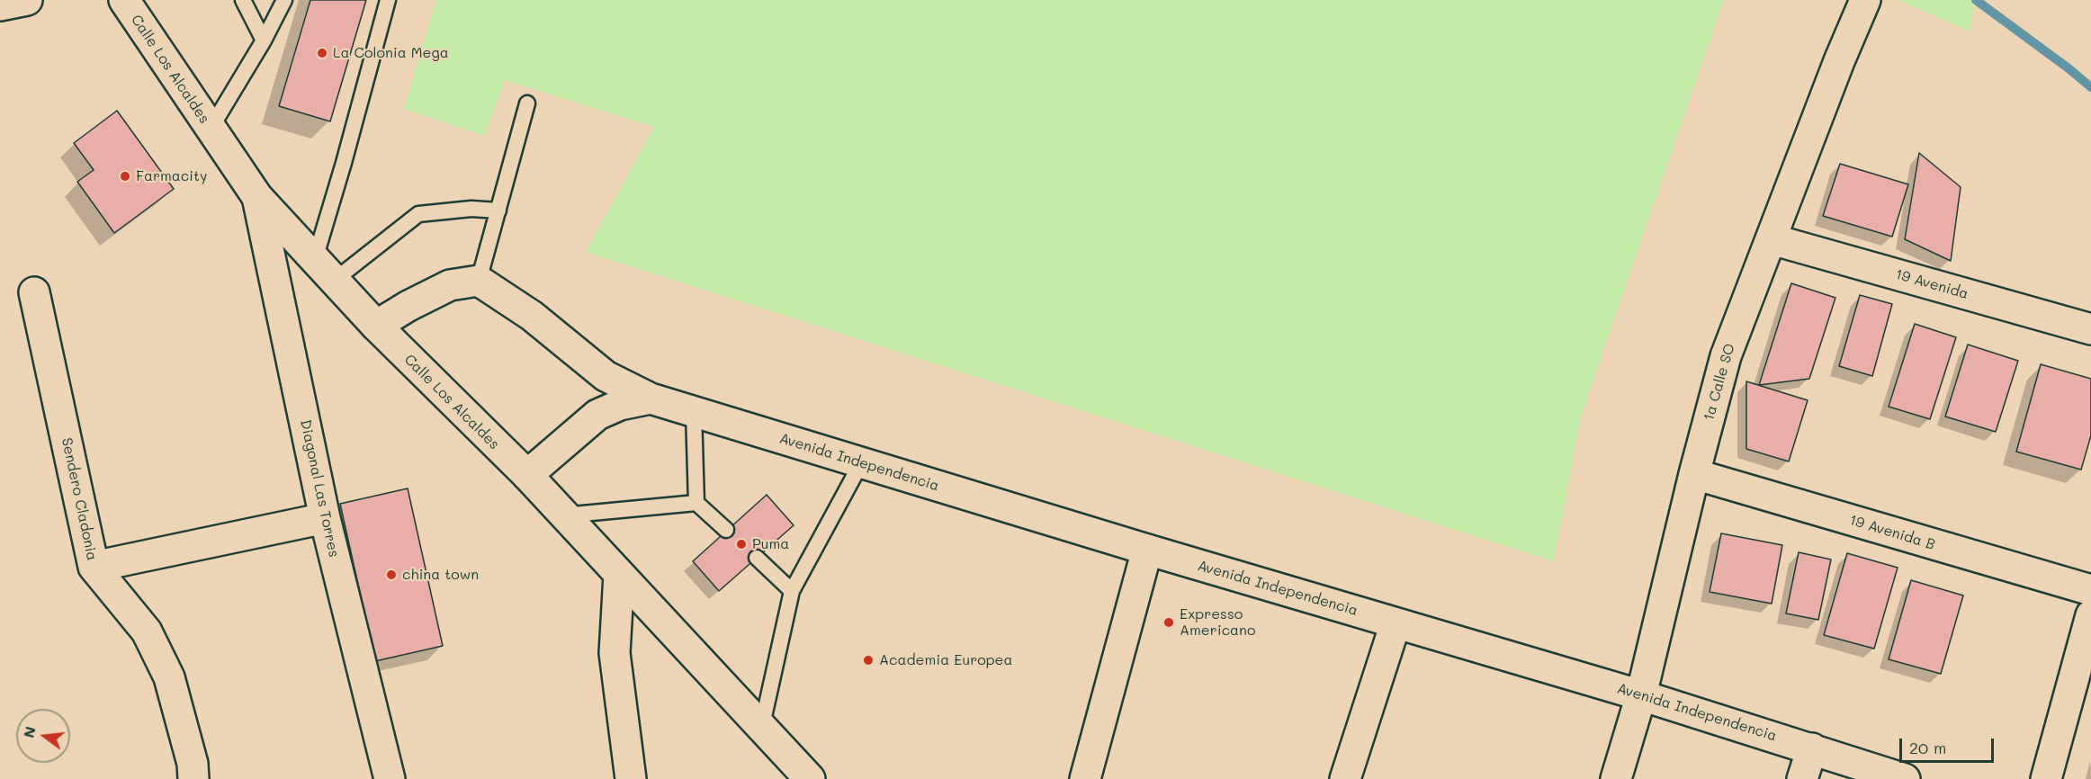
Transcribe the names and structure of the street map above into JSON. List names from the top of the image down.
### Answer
{
  "streets": {
    "street": [
      "Calle Los Alcaldes",
      "19 Avenida",
      "1a Calle SO",
      "Avenida Independencia",
      "Diagonal Las Torres",
      "Sendero Cladonia",
      "19 Avenida B"
    ]
  },
  "crossings": [
    ["Calle Los Alcaldes", "Avenida Independencia"],
    ["Calle Los Alcaldes", "Diagonal Las Torres"],
    ["19 Avenida", "1a Calle SO"],
    ["1a Calle SO", "Avenida Independencia"],
    ["1a Calle SO", "19 Avenida B"]
  ],
  "places": [
    "La Colonia Mega",
    "Farmacity",
    "Puma",
    "china town",
    "Expresso Americano",
    "Academia Europea"
  ],
  "scale_bar": "20 m",
  "north": "left"
}
